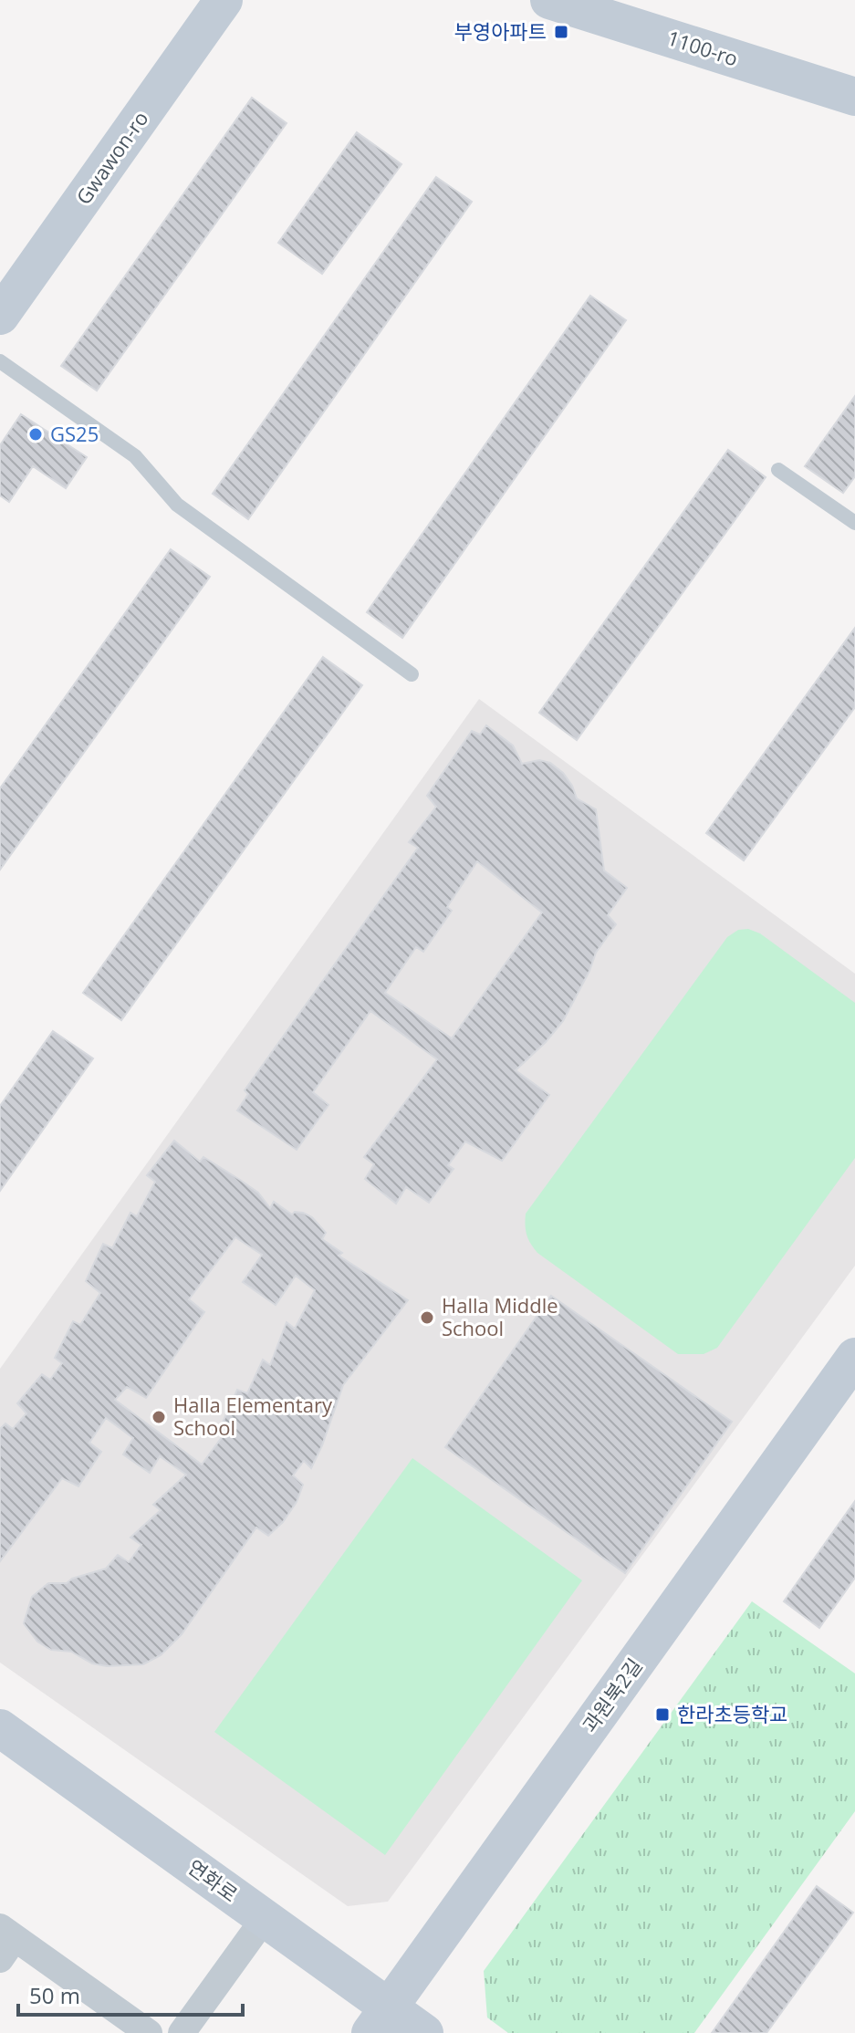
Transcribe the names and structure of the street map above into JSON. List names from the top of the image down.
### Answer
{
  "streets": {
    "main road": [
      "1100-ro",
      "Gwawon-ro",
      "과원북2길",
      "연화로"
    ]
  },
  "crossings": [
    ["과원북2길", "연화로"]
  ],
  "places": {
    "transit": ["부영아파트", "한라초등학교"],
    "other": ["GS25", "Halla Middle School", "Halla Elementary School"]
  },
  "scale_bar": "50 m"
}
